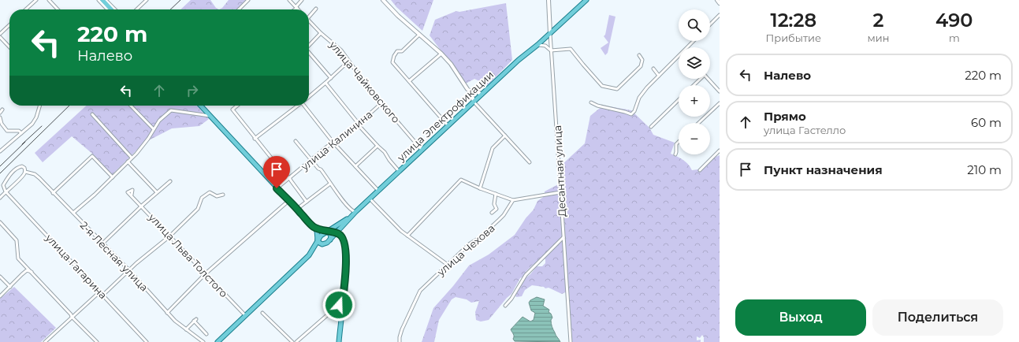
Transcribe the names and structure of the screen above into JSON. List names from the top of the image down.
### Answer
{
  "streets": {
    "main road": ["улица Электрофикации"],
    "street": [
      "улица Чайковского",
      "улица Калинина",
      "Десантная улица",
      "улица Чехова",
      "улица Льва Толстого",
      "2-я Лесная улица",
      "улица Гагарина"
    ]
  },
  "crossings": [
    ["улица Чайковского", "улица Электрофикации"],
    ["улица Чайковского", "улица Калинина"],
    ["улица Электрофикации", "Десантная улица"],
    ["2-я Лесная улица", "улица Гагарина"]
  ],
  "page": {
    "eta": [
      "12:28",
      "Прибытие",
      "2",
      "мин",
      "490",
      "m"
    ],
    "map_buttons": ["+", "−"],
    "turn": ["220 m", "Налево"],
    "list": [
      {
        "name": "Налево",
        "value": "220 m"
      },
      {
        "name": "Прямо",
        "note": "улица Гастелло",
        "value": "60 m"
      },
      {
        "name": "Пункт назначения",
        "value": "210 m"
      }
    ],
    "buttons": ["Выход", "Поделиться"]
  }
}
